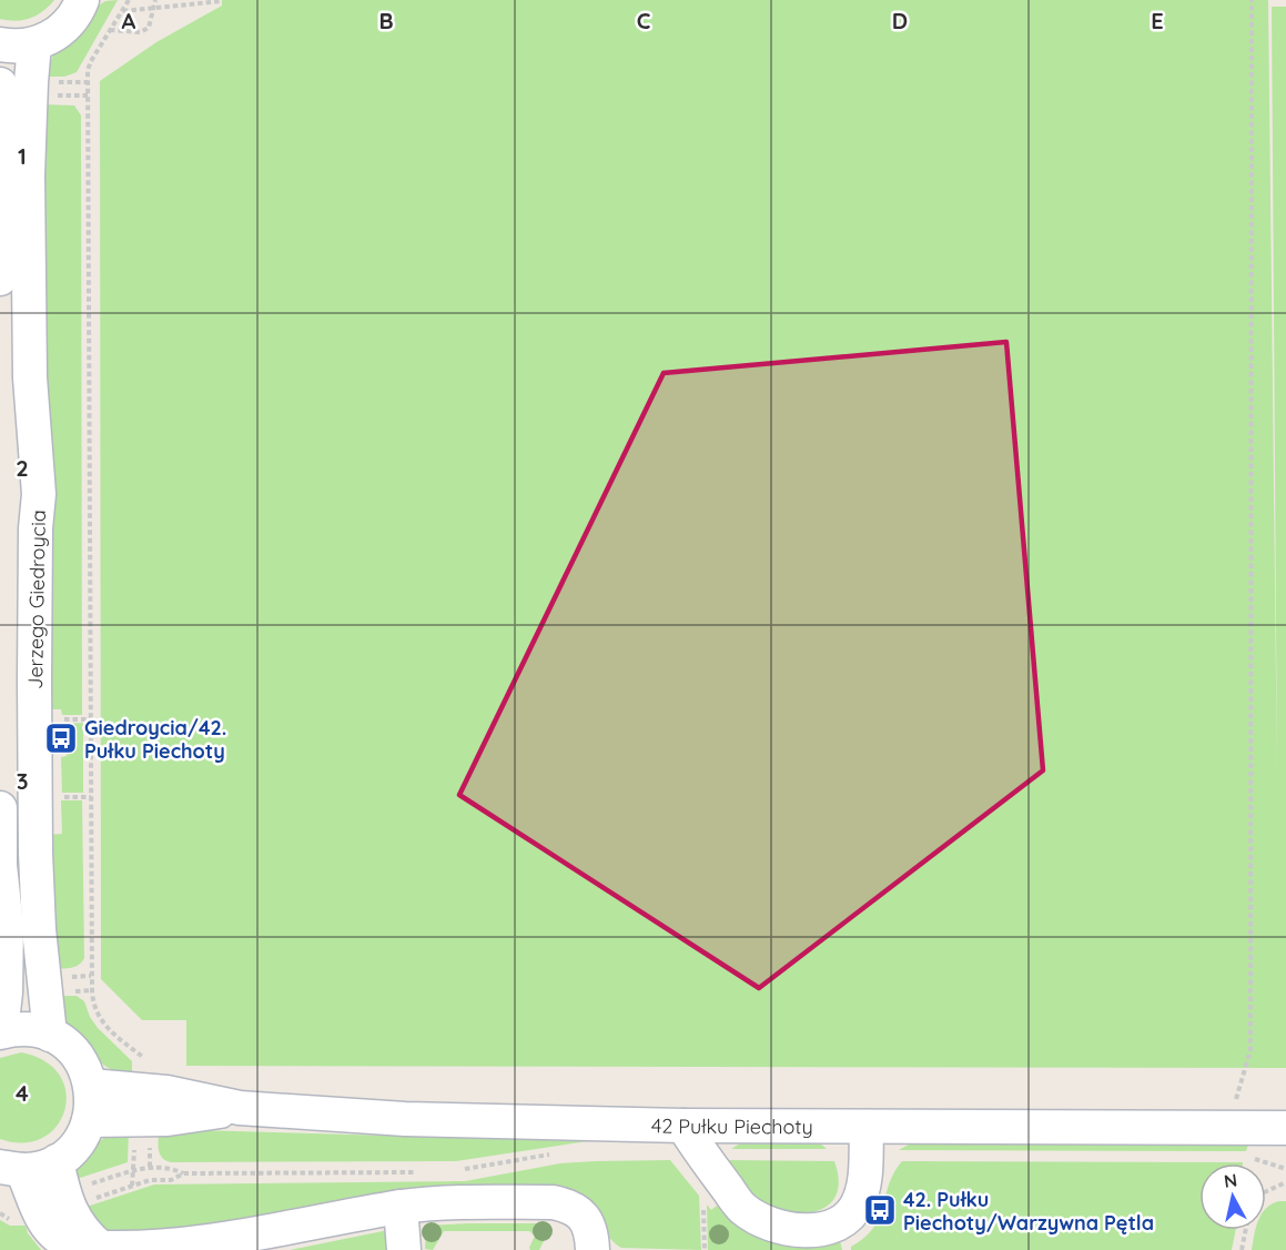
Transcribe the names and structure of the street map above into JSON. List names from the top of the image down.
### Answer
{
  "streets": {
    "street": ["Jerzego Giedroycia", "42 Pułku Piechoty"]
  },
  "places": {
    "bus stop": ["Giedroycia/42. Pułku Piechoty", "42. Pułku Piechoty/Warzywna Pętla"]
  },
  "north": "top",
  "grid": {
    "columns": [
      "A",
      "B",
      "C",
      "D",
      "E"
    ],
    "rows": [
      "1",
      "2",
      "3",
      "4"
    ]
  }
}
